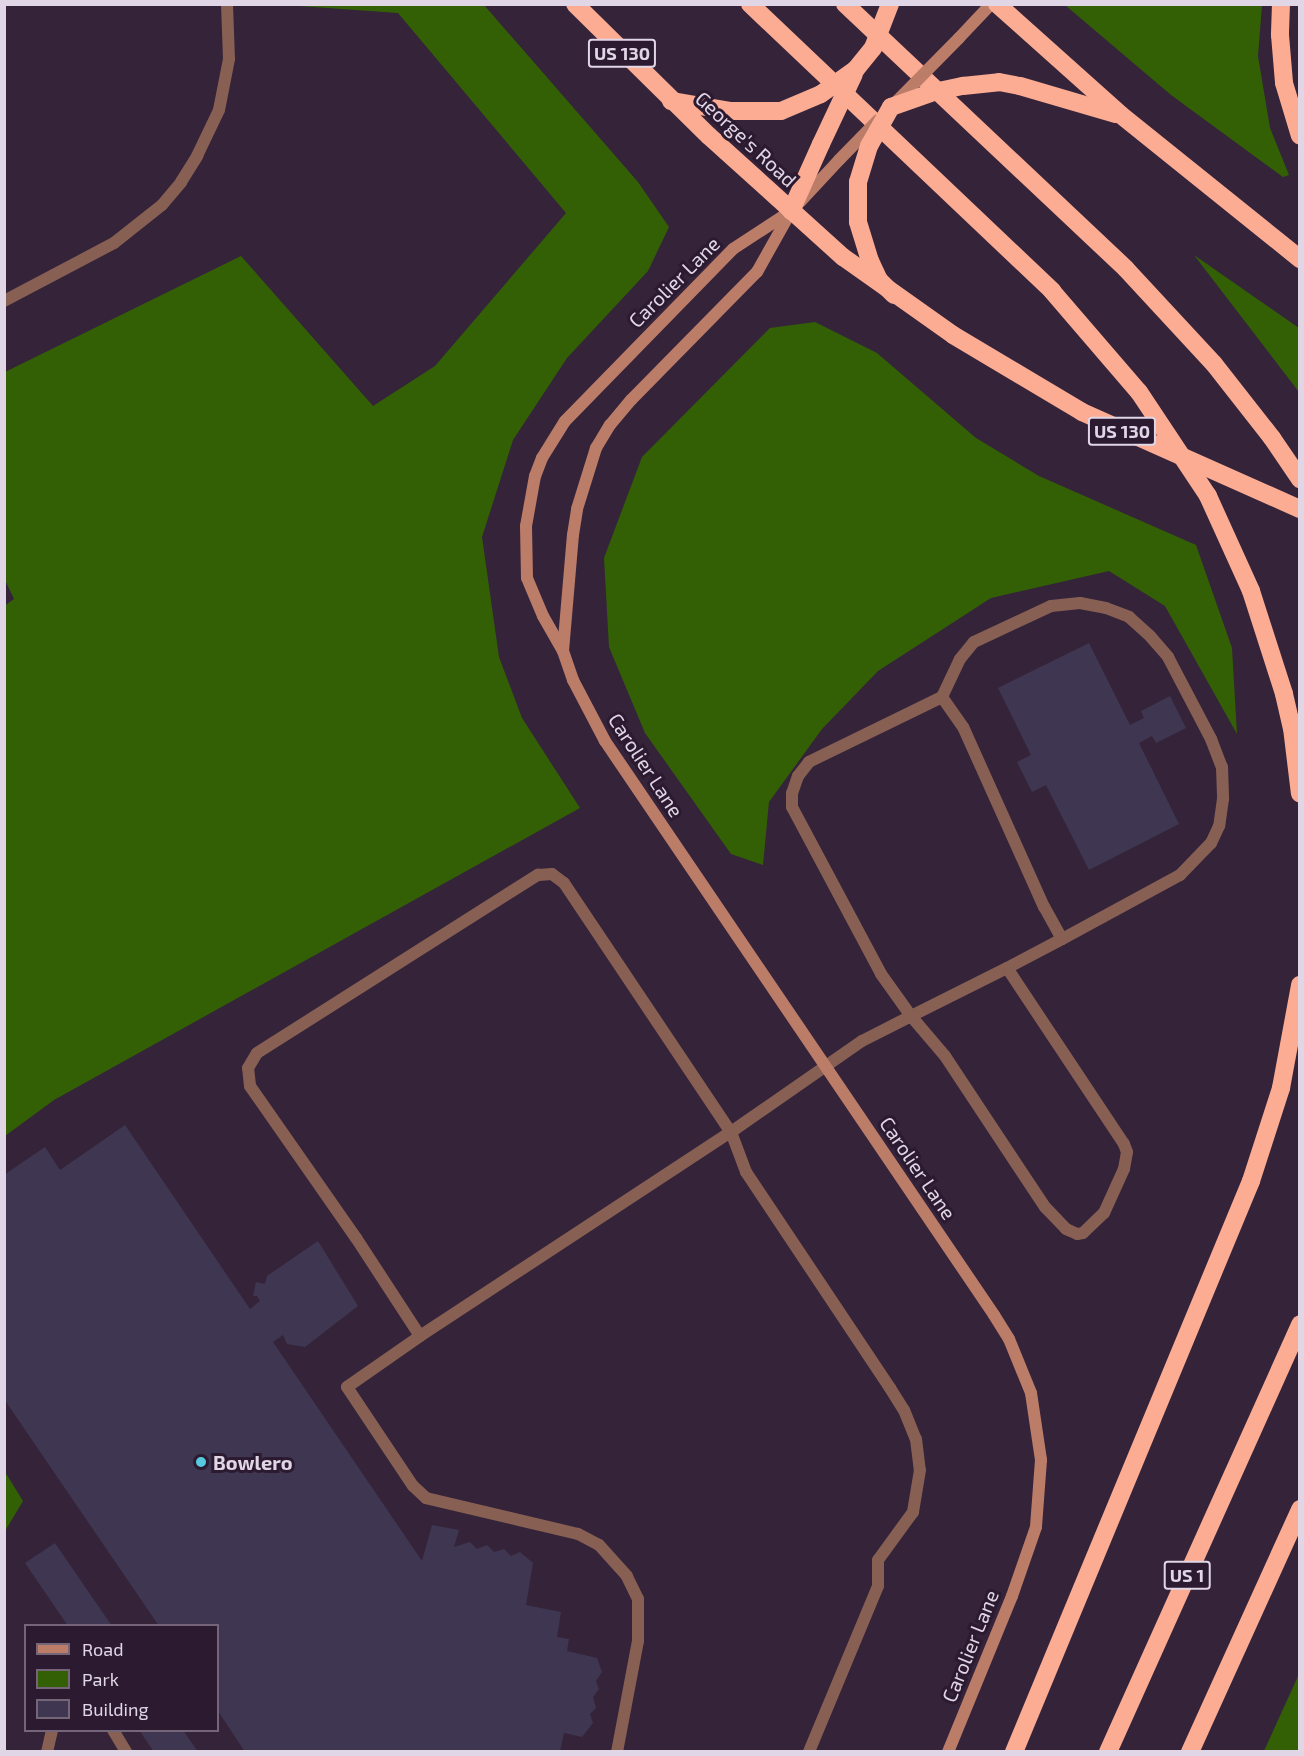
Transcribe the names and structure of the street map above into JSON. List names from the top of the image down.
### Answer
{
  "streets": {
    "highway": ["US 130", "George's Road", "US 1"],
    "street": ["Carolier Lane"]
  },
  "crossings": [
    ["US 130", "George's Road"],
    ["US 130", "Carolier Lane"],
    ["George's Road", "Carolier Lane"]
  ],
  "places": ["Bowlero"],
  "legend": ["Road", "Park", "Building"]
}
